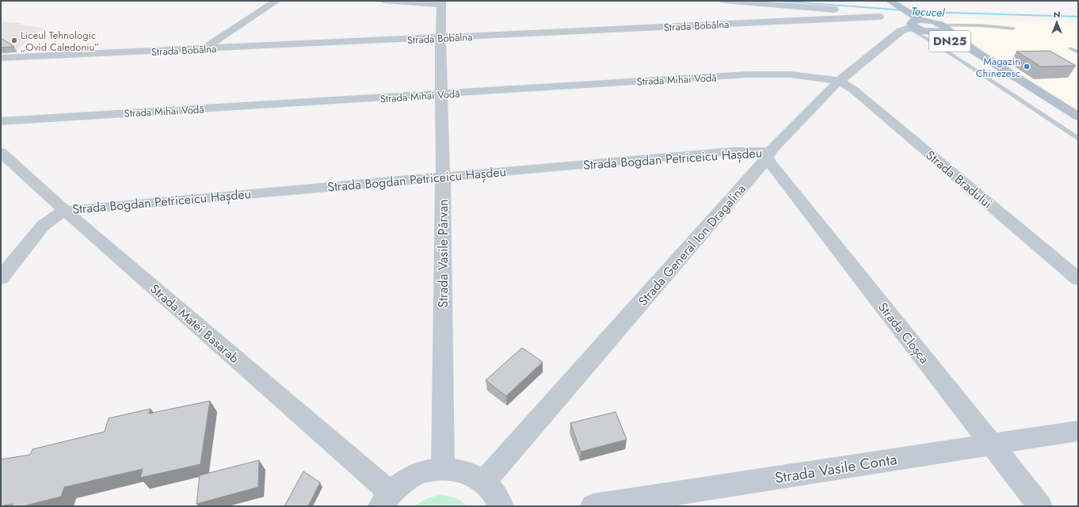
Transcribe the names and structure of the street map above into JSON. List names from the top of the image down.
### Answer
{
  "streets": {
    "main road": ["DN25"],
    "street": [
      "Strada Bobâlna",
      "Strada Mihai Vodă",
      "Strada Bogdan Petriceicu Hașdeu",
      "Strada Bradului",
      "Strada General Ion Dragalina",
      "Strada Vasile Pârvan",
      "Strada Matei Basarab",
      "Strada Cloșca",
      "Strada Vasile Conta"
    ]
  },
  "crossings": [
    ["Strada Bobâlna", "Strada Vasile Pârvan"],
    ["DN25", "Strada General Ion Dragalina"],
    ["Strada Mihai Vodă", "Strada Bradului"],
    ["Strada Mihai Vodă", "Strada General Ion Dragalina"],
    ["Strada Mihai Vodă", "Strada Vasile Pârvan"],
    ["Strada Bogdan Petriceicu Hașdeu", "Strada General Ion Dragalina"],
    ["Strada Bogdan Petriceicu Hașdeu", "Strada Vasile Pârvan"],
    ["Strada Bogdan Petriceicu Hașdeu", "Strada Matei Basarab"],
    ["Strada Bogdan Petriceicu Hașdeu", "Strada Cloșca"],
    ["Strada Bradului", "Strada General Ion Dragalina"],
    ["Strada General Ion Dragalina", "Strada Cloșca"],
    ["Strada Cloșca", "Strada Vasile Conta"]
  ],
  "water": ["Tecucel"],
  "places": ["Liceul Tehnologic „Ovid Caledoniu”", "Magazin Chinezesc"],
  "north": "top"
}
